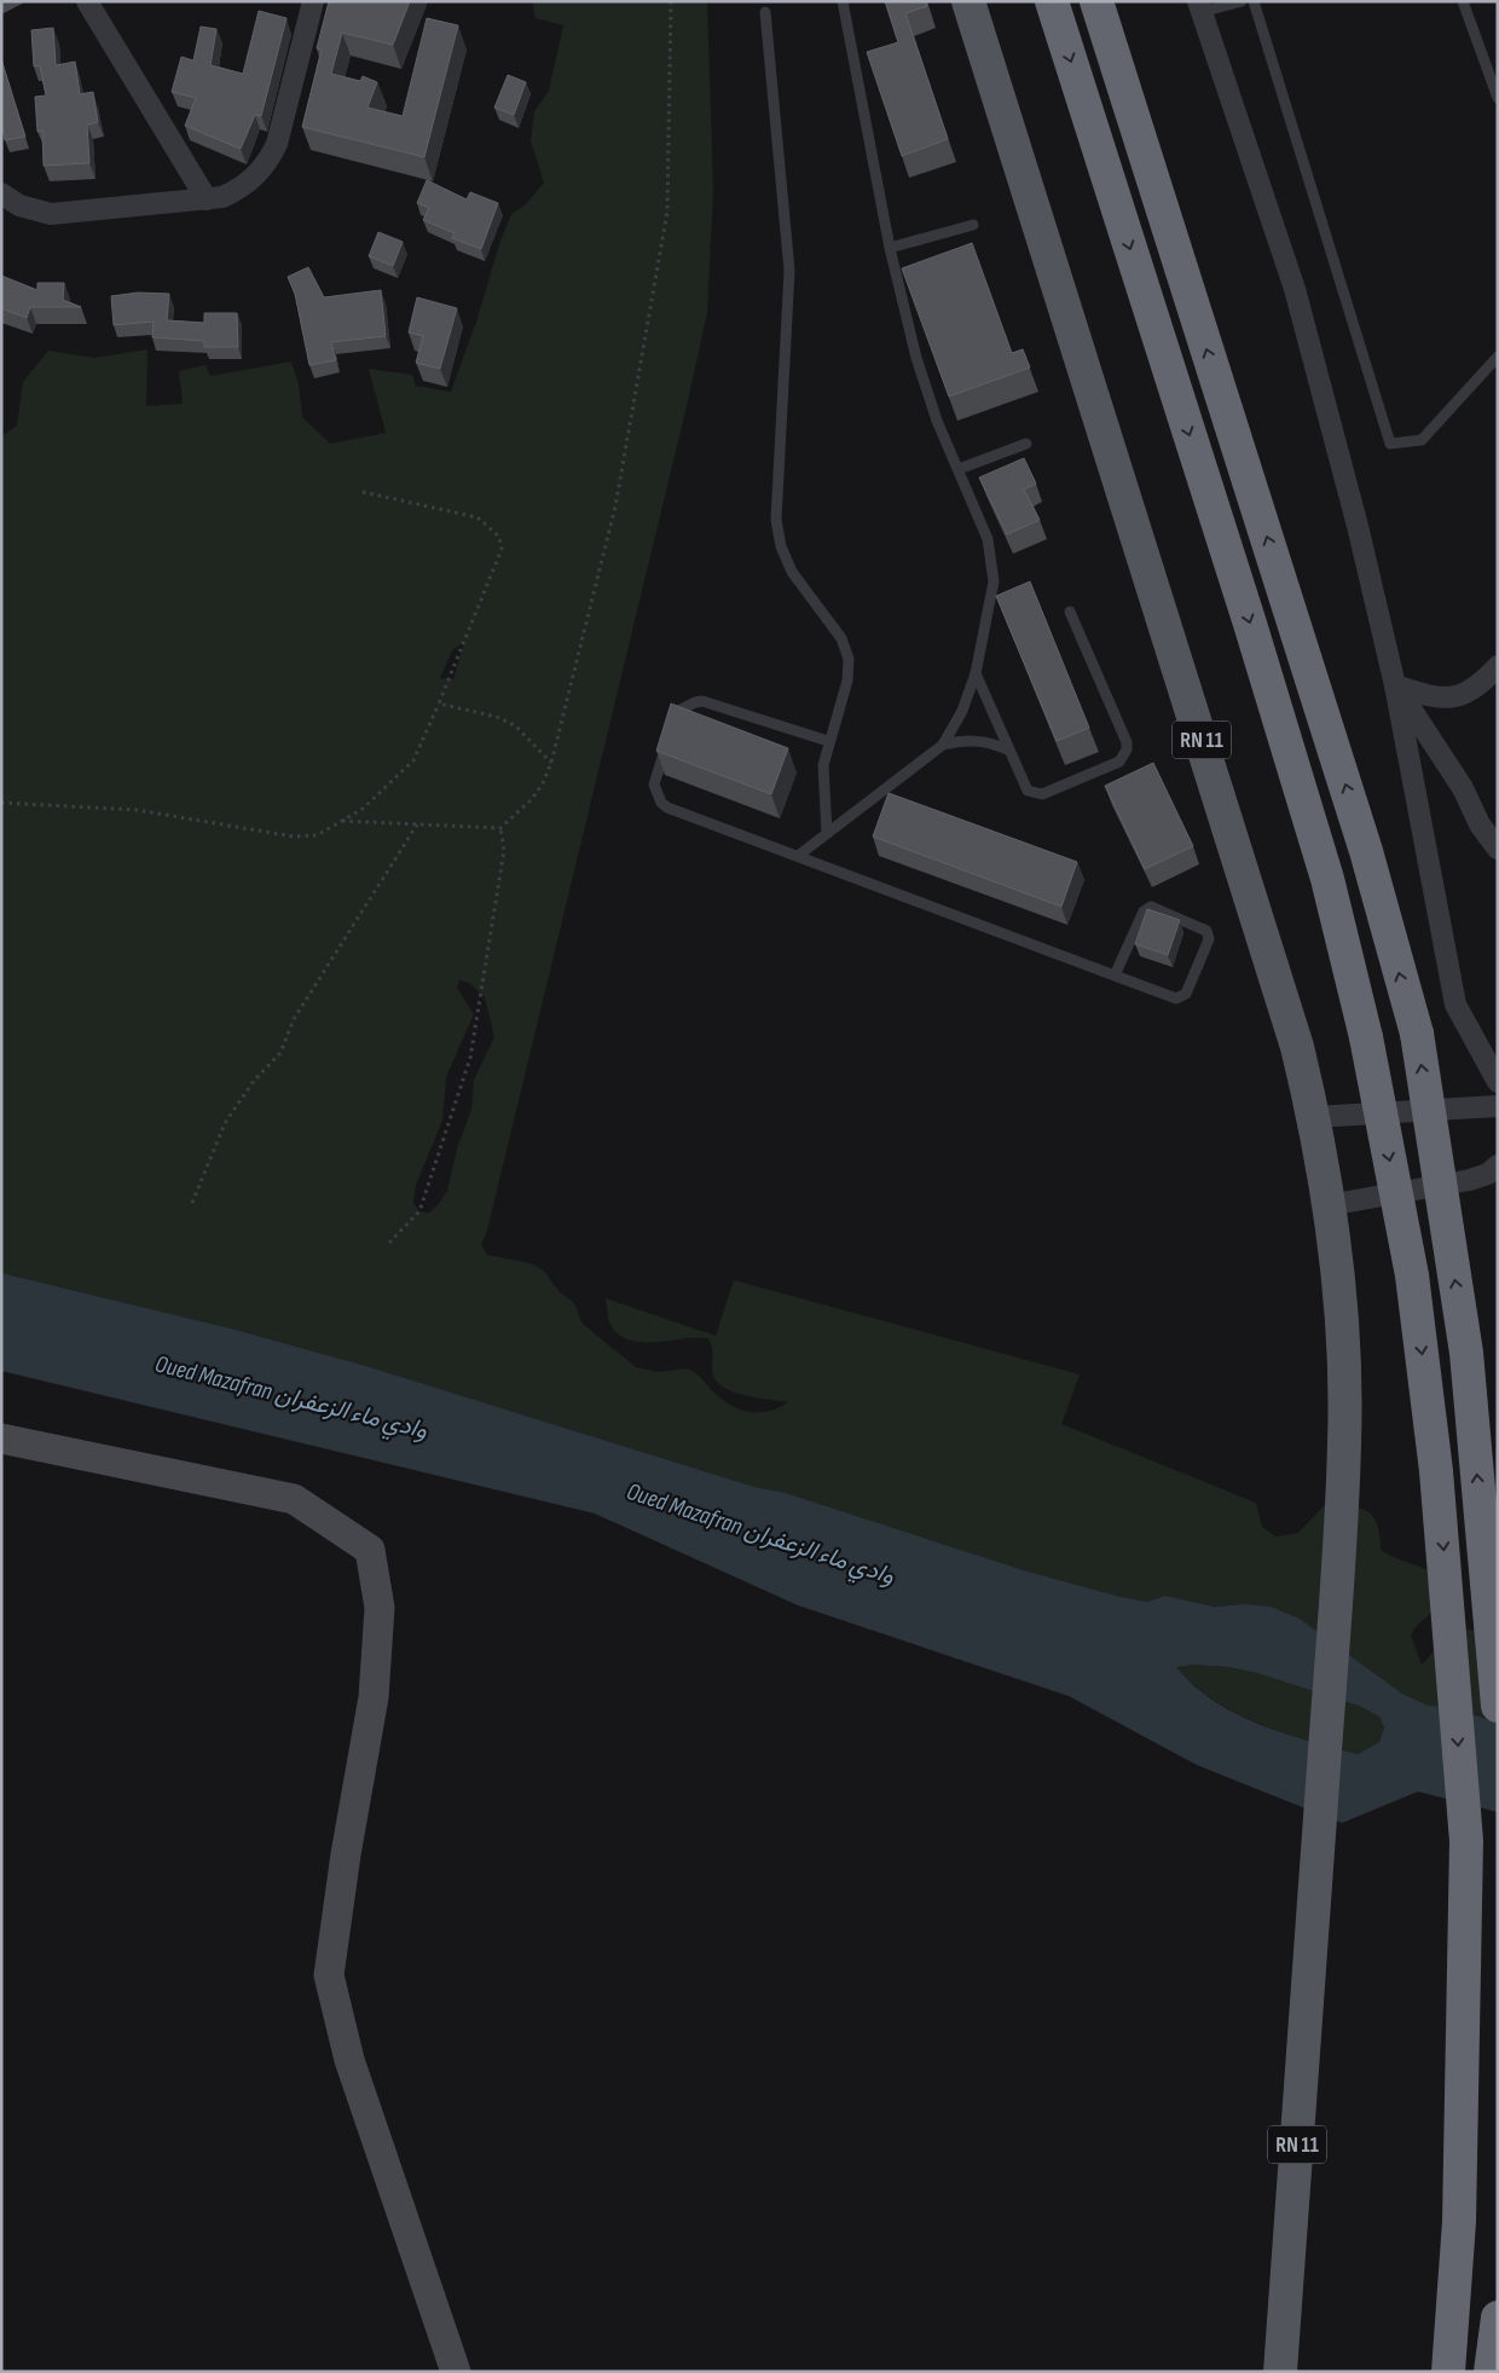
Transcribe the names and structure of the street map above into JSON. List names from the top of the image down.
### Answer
{
  "streets": {
    "main road": ["RN 11"]
  },
  "water": ["Oued Mazafran وادي ماء الزعفران"]
}
